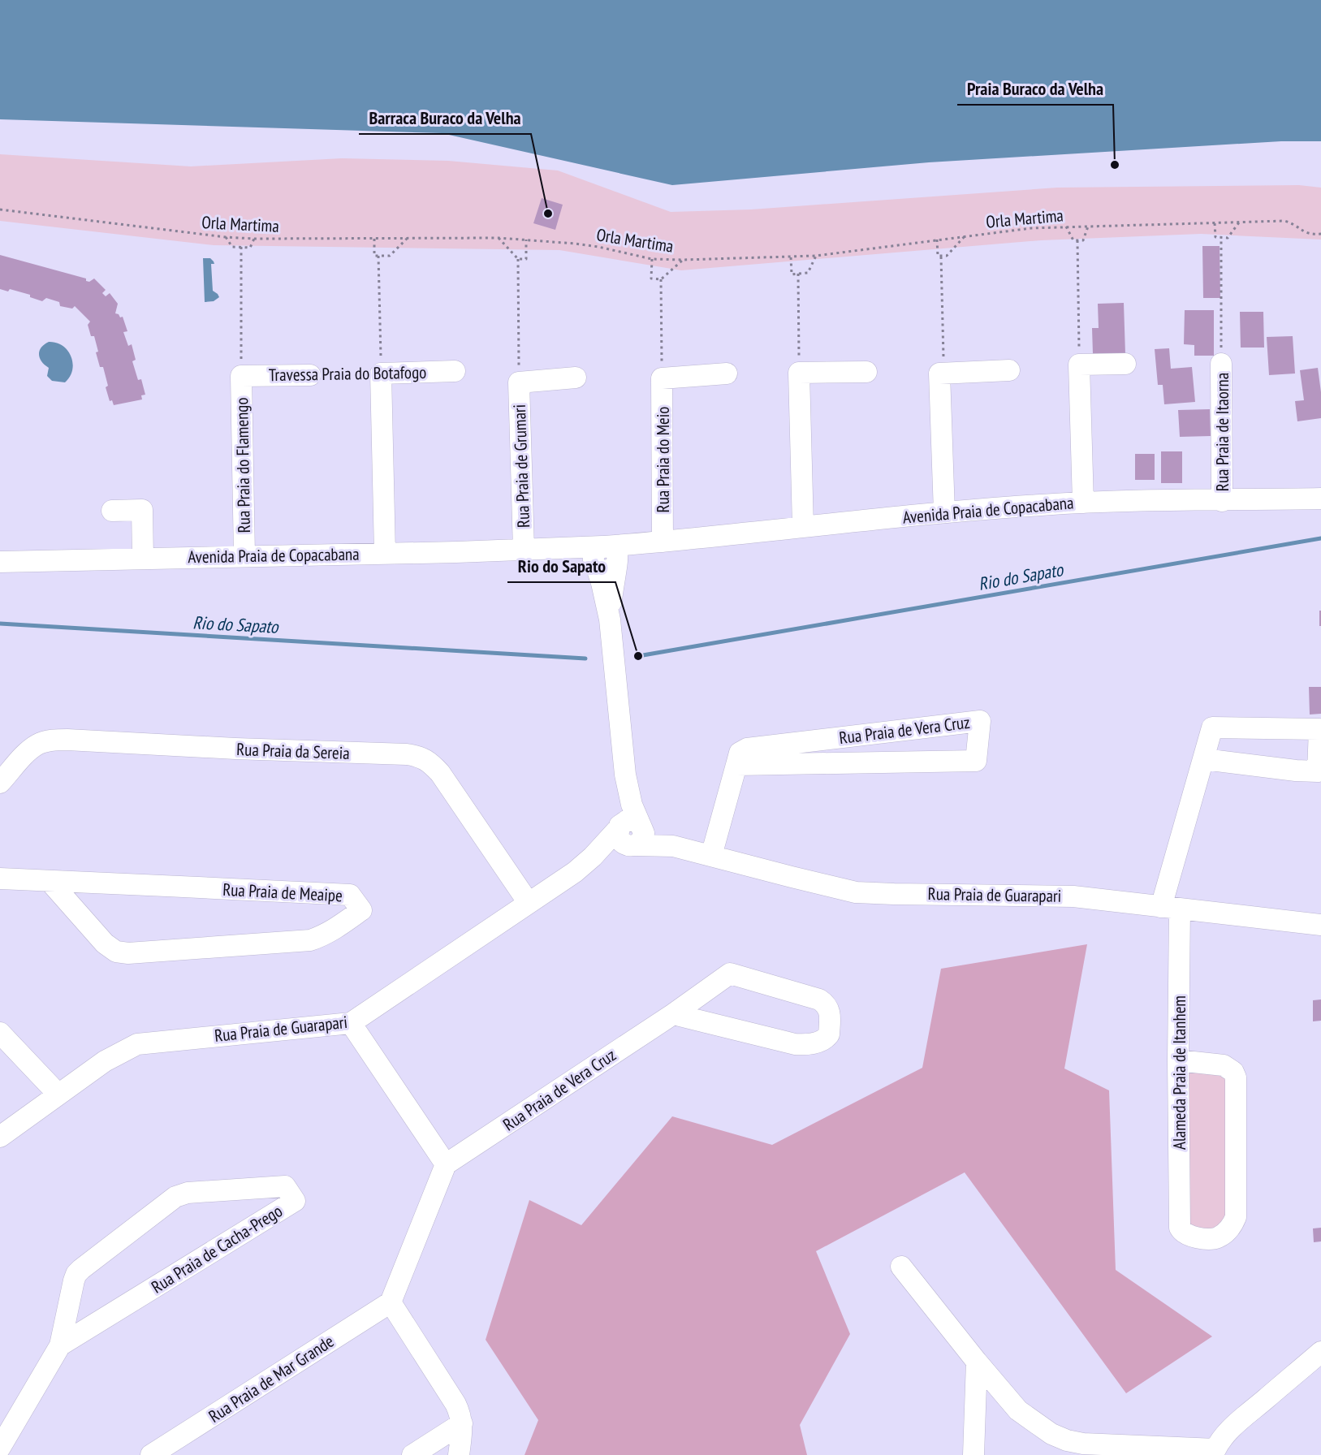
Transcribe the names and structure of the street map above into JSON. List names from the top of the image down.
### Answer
{
  "streets": {
    "street": [
      "Travessa Praia do Botafogo",
      "Rua Praia de Itaorna",
      "Rua Praia do Meio",
      "Rua Praia do Flamengo",
      "Rua Praia de Grumari",
      "Avenida Praia de Copacabana",
      "Rua Praia de Vera Cruz",
      "Rua Praia da Sereia",
      "Rua Praia de Meaipe",
      "Rua Praia de Guarapari",
      "Alameda Praia de Itanhem",
      "Rua Praia de Cacha-Prego",
      "Rua Praia de Mar Grande"
    ],
    "path": ["Orla Martima"]
  },
  "crossings": [
    ["Travessa Praia do Botafogo", "Rua Praia do Flamengo"],
    ["Rua Praia de Itaorna", "Avenida Praia de Copacabana"],
    ["Rua Praia do Meio", "Avenida Praia de Copacabana"],
    ["Rua Praia do Flamengo", "Avenida Praia de Copacabana"],
    ["Rua Praia de Grumari", "Avenida Praia de Copacabana"],
    ["Rua Praia de Vera Cruz", "Rua Praia de Guarapari"],
    ["Rua Praia da Sereia", "Rua Praia de Guarapari"],
    ["Rua Praia de Guarapari", "Alameda Praia de Itanhem"]
  ],
  "water": ["Rio do Sapato"],
  "places": ["Praia Buraco da Velha", "Barraca Buraco da Velha", "Rio do Sapato"]
}
